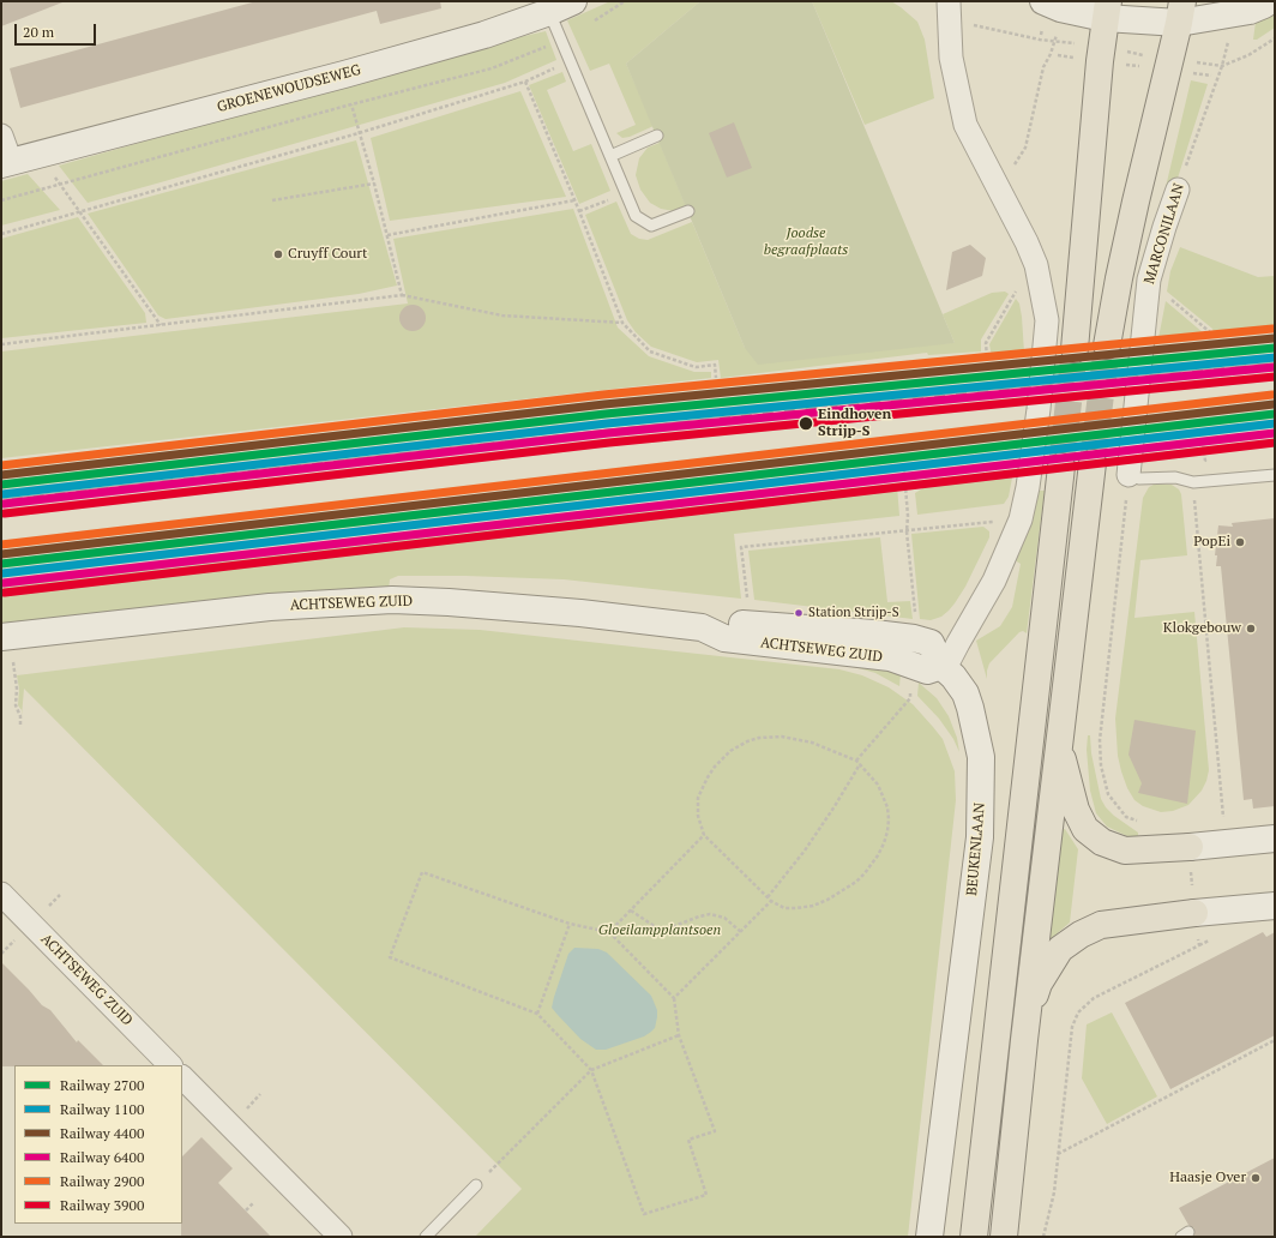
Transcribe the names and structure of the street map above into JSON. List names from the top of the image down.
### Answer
{
  "streets": {
    "street": [
      "GROENEWOUDSEWEG",
      "MARCONILAAN",
      "ACHTSEWEG ZUID",
      "BEUKENLAAN"
    ]
  },
  "crossings": [
    ["ACHTSEWEG ZUID", "BEUKENLAAN"]
  ],
  "parks": ["Joodse begraafplaats", "Gloeilampplantsoen"],
  "places": [
    "Cruyff Court",
    "Eindhoven Strijp-S",
    "PopEi",
    "Station Strijp-S",
    "Klokgebouw",
    "Haasje Over"
  ],
  "lines": [
    "rail line 2900",
    "rail line 4400",
    "rail line 2700",
    "rail line 1100",
    "rail line 6400",
    "rail line 3900"
  ],
  "legend": [
    "Railway 2700",
    "Railway 1100",
    "Railway 4400",
    "Railway 6400",
    "Railway 2900",
    "Railway 3900"
  ],
  "scale_bar": "20 m"
}
